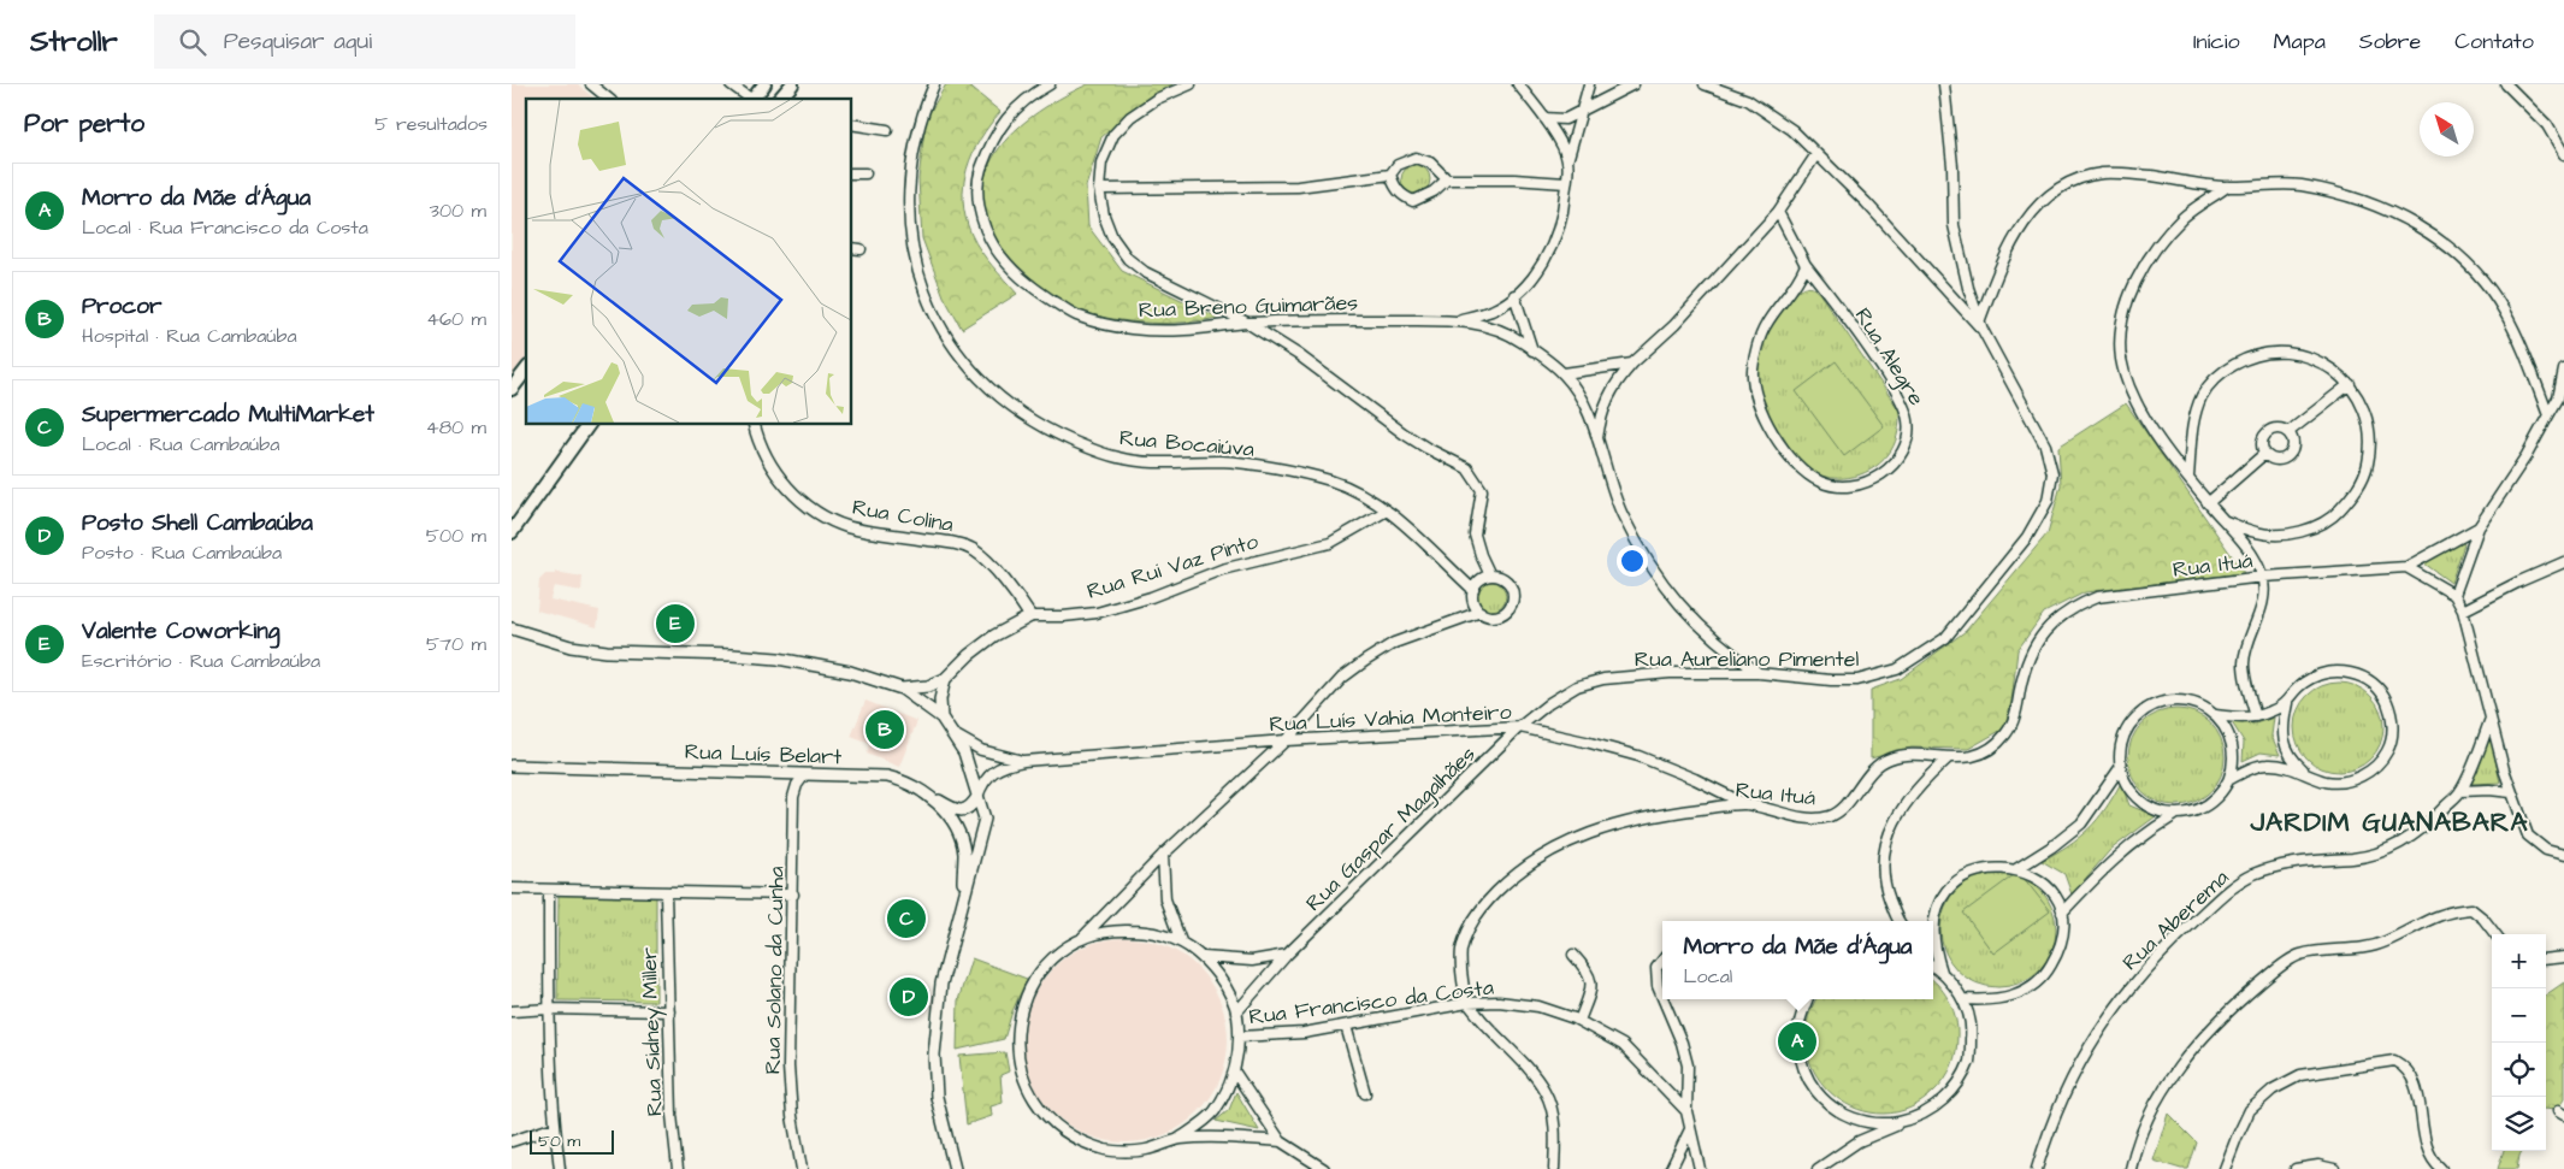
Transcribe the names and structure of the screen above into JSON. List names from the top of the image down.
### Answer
{
  "streets": {
    "street": [
      "Rua Breno Guimarães",
      "Rua Alegre",
      "Rua Bocaiúva",
      "Rua Colina",
      "Rua Ituá",
      "Rua Rui Vaz Pinto",
      "Rua Aureliano Pimentel",
      "Rua Luís Vahia Monteiro",
      "Rua Luís Belart",
      "Rua Gaspar Magalhães",
      "Rua Aberema",
      "Rua Solano da Cunha",
      "Rua Francisco da Costa",
      "Rua Sidney Miller"
    ]
  },
  "crossings": [
    ["Rua Breno Guimarães", "Rua Alegre"],
    ["Rua Breno Guimarães", "Rua Aureliano Pimentel"],
    ["Rua Bocaiúva", "Rua Rui Vaz Pinto"],
    ["Rua Colina", "Rua Rui Vaz Pinto"],
    ["Rua Ituá", "Rua Luís Vahia Monteiro"],
    ["Rua Ituá", "Rua Francisco da Costa"],
    ["Rua Aureliano Pimentel", "Rua Luís Vahia Monteiro"],
    ["Rua Aureliano Pimentel", "Rua Gaspar Magalhães"],
    ["Rua Luís Vahia Monteiro", "Rua Gaspar Magalhães"],
    ["Rua Luís Belart", "Rua Solano da Cunha"]
  ],
  "districts": ["JARDIM GUANABARA"],
  "scale_bar": "50 m",
  "north": "top left",
  "page": {
    "header": "Strollr",
    "search": "Pesquisar aqui",
    "nav": [
      "Início",
      "Mapa",
      "Sobre",
      "Contato"
    ],
    "heading": ["Por perto", "5 resultados"],
    "list": [
      {
        "mark": "A",
        "name": "Morro da Mãe d'Água",
        "note": "Local · Rua Francisco da Costa",
        "value": "300 m"
      },
      {
        "mark": "B",
        "name": "Procor",
        "note": "Hospital · Rua Cambaúba",
        "value": "460 m"
      },
      {
        "mark": "C",
        "name": "Supermercado MultiMarket",
        "note": "Local · Rua Cambaúba",
        "value": "480 m"
      },
      {
        "mark": "D",
        "name": "Posto Shell Cambaúba",
        "note": "Posto · Rua Cambaúba",
        "value": "500 m"
      },
      {
        "mark": "E",
        "name": "Valente Coworking",
        "note": "Escritório · Rua Cambaúba",
        "value": "570 m"
      }
    ],
    "pins": [
      "E",
      "B",
      "C",
      "D",
      "A"
    ],
    "popup": ["Morro da Mãe d'Água", "Local"],
    "map_buttons": ["+", "−"],
    "scale": "50 m"
  }
}
